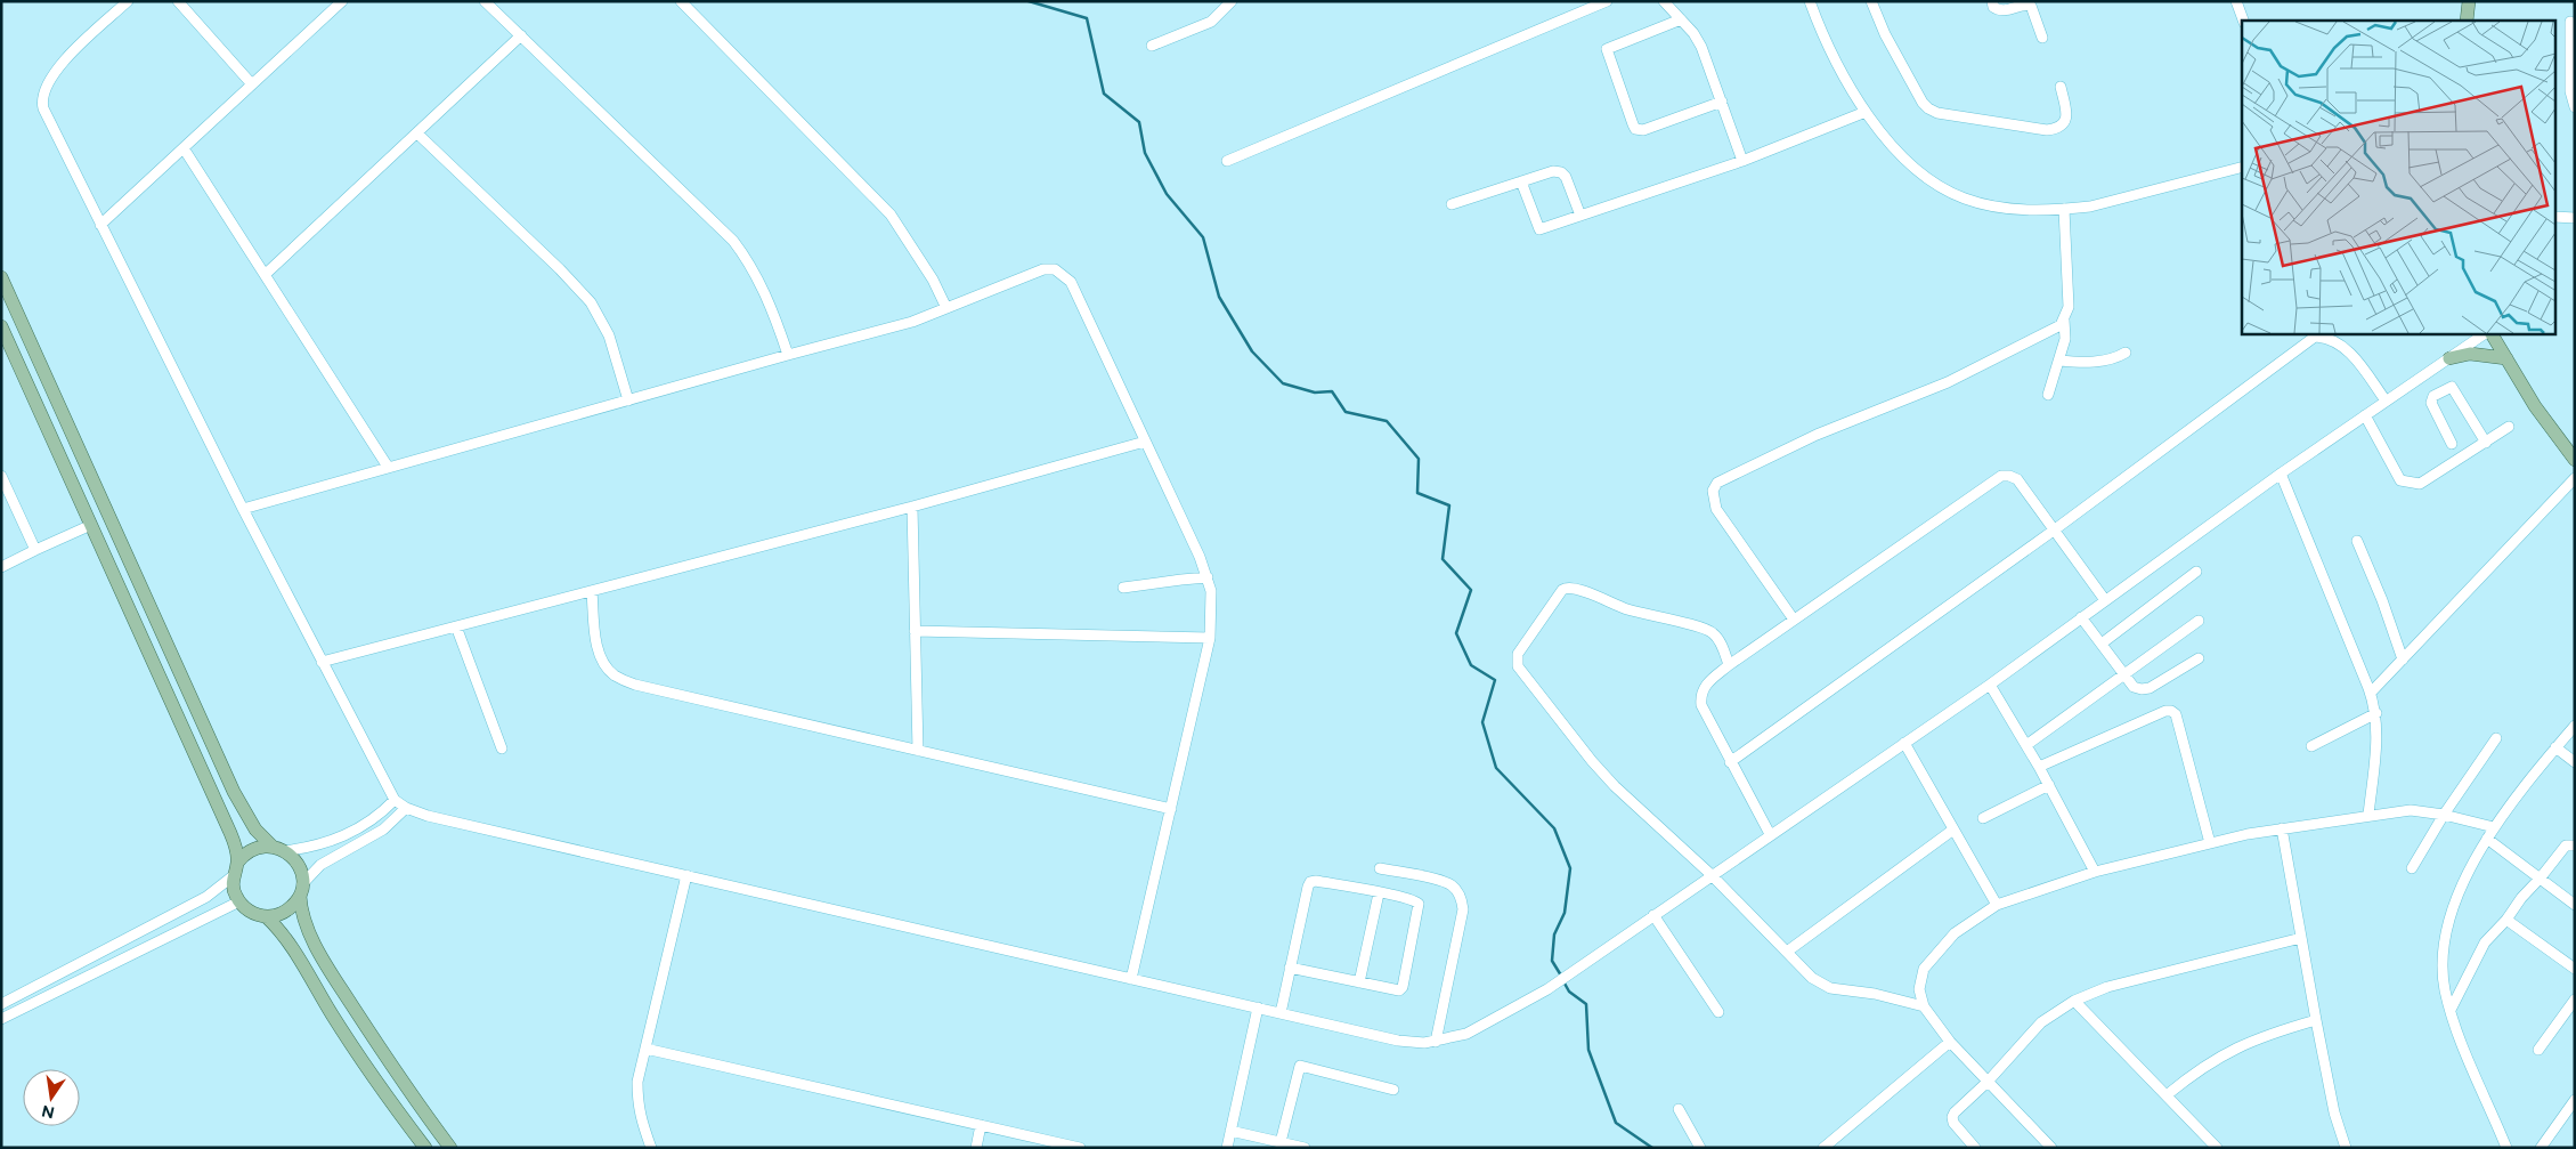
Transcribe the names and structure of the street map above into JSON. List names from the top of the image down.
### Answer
{
  "north": "bottom"
}
